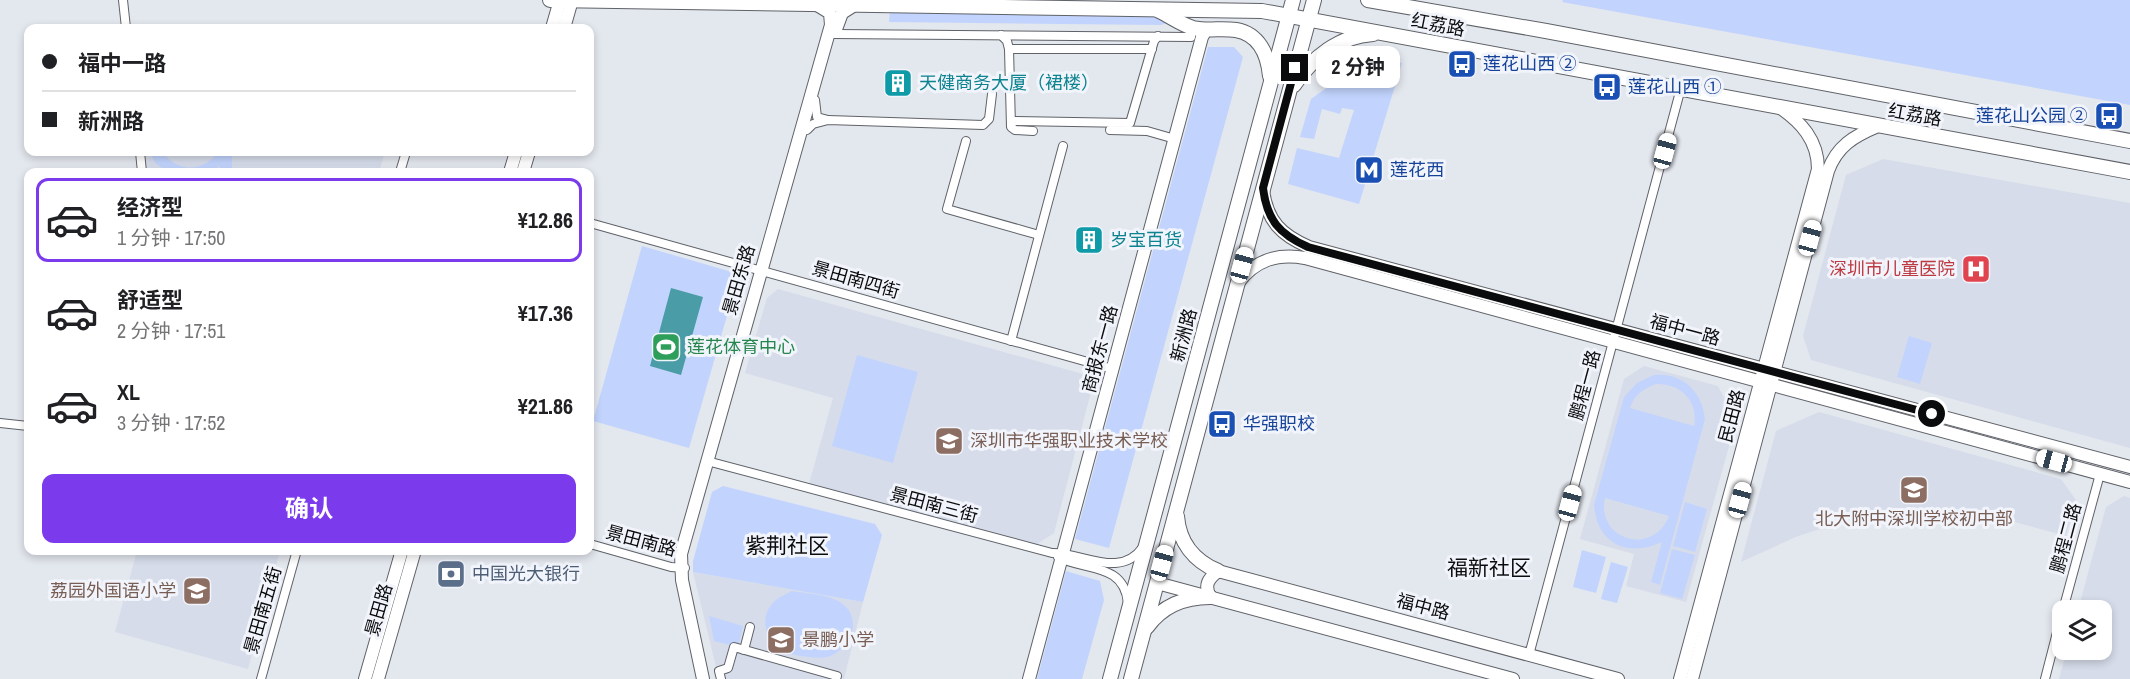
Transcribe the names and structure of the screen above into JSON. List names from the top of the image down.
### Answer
{
  "streets": {
    "main road": ["红荔路", "新洲路"],
    "street": [
      "景田东路",
      "景田南四街",
      "福中一路",
      "商报东一路",
      "鹏程一路",
      "民田路",
      "景田南三街",
      "鹏程二路",
      "景田南路",
      "福中路",
      "景田南五街",
      "景田路"
    ]
  },
  "crossings": [
    ["红荔路", "景田东路"],
    ["红荔路", "新洲路"],
    ["红荔路", "鹏程一路"],
    ["红荔路", "民田路"],
    ["景田东路", "景田南四街"],
    ["景田东路", "景田南三街"],
    ["景田东路", "景田南路"],
    ["景田南四街", "商报东一路"],
    ["福中一路", "鹏程一路"],
    ["福中一路", "民田路"],
    ["福中一路", "鹏程二路"],
    ["新洲路", "景田南三街"],
    ["商报东一路", "景田南三街"],
    ["鹏程一路", "福中路"]
  ],
  "districts": ["紫荆社区", "福新社区"],
  "places": {
    "bus stop": [
      "莲花山西 ②",
      "莲花山西 ①",
      "莲花山公园 ②",
      "华强职校"
    ],
    "building": ["天健商务大厦（裙楼）", "岁宝百货"],
    "metro station": ["莲花西"],
    "hospital": ["深圳市儿童医院"],
    "sports": ["莲花体育中心"],
    "school or university": [
      "深圳市华强职业技术学校",
      "北大附中深圳学校初中部",
      "荔园外国语小学",
      "景鹏小学"
    ],
    "bank": ["中国光大银行"]
  },
  "page": {
    "banner": ["福中一路", "新洲路"],
    "bubble": "2 分钟",
    "list": [
      {
        "name": "经济型",
        "note": "1 分钟 · 17:50",
        "value": "¥12.86"
      },
      {
        "name": "舒适型",
        "note": "2 分钟 · 17:51",
        "value": "¥17.36"
      },
      {
        "name": "XL",
        "note": "3 分钟 · 17:52",
        "value": "¥21.86"
      }
    ],
    "buttons": "确认"
  }
}
